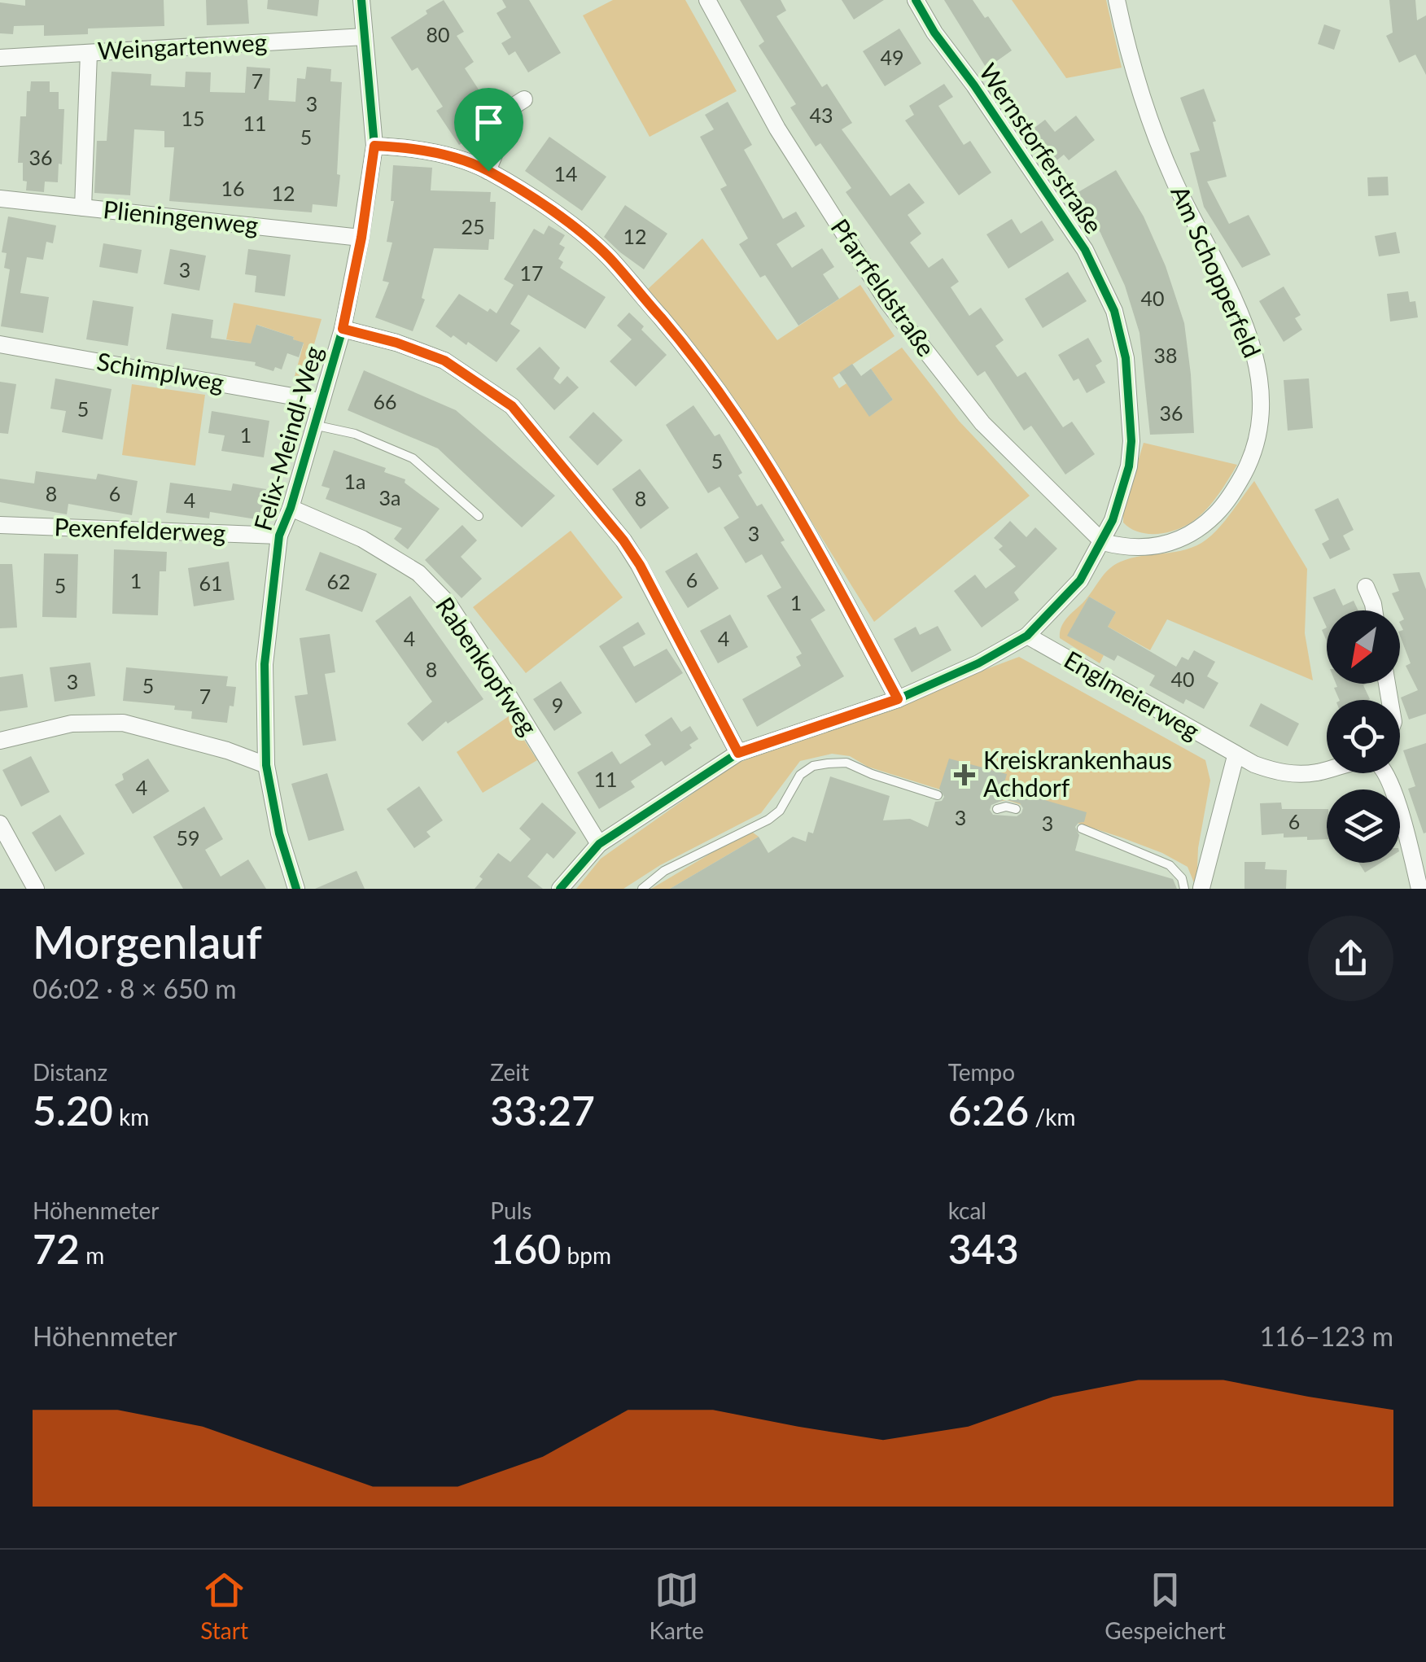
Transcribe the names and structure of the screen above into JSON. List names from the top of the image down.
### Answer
{
  "streets": {
    "street": [
      "Weingartenweg",
      "Wernstorferstraße",
      "Plieningenweg",
      "Am Schopperfeld",
      "Pfarrfeldstraße",
      "Schimplweg",
      "Felix-Meindl-Weg",
      "Pexenfelderweg",
      "Rabenkopfweg",
      "Englmeierweg"
    ]
  },
  "crossings": [
    ["Weingartenweg", "Felix-Meindl-Weg"],
    ["Wernstorferstraße", "Am Schopperfeld"],
    ["Wernstorferstraße", "Pfarrfeldstraße"],
    ["Wernstorferstraße", "Rabenkopfweg"],
    ["Wernstorferstraße", "Englmeierweg"],
    ["Plieningenweg", "Felix-Meindl-Weg"],
    ["Am Schopperfeld", "Pfarrfeldstraße"],
    ["Schimplweg", "Felix-Meindl-Weg"],
    ["Felix-Meindl-Weg", "Pexenfelderweg"],
    ["Felix-Meindl-Weg", "Rabenkopfweg"]
  ],
  "places": {
    "health": ["Kreiskrankenhaus Achdorf"]
  },
  "house_numbers": [
    "80",
    "49",
    "7",
    "3",
    "43",
    "15",
    "11",
    "5",
    "36",
    "14",
    "16",
    "12",
    "25",
    "12",
    "3",
    "17",
    "40",
    "38",
    "66",
    "5",
    "36",
    "1",
    "5",
    "1a",
    "8",
    "6",
    "3a",
    "8",
    "4",
    "3",
    "6",
    "1",
    "62",
    "61",
    "5",
    "1",
    "4",
    "4",
    "8",
    "40",
    "3",
    "5",
    "7",
    "9",
    "11",
    "4",
    "3",
    "6",
    "3",
    "59"
  ],
  "north": "bottom left",
  "page": {
    "heading": ["Morgenlauf", "06:02 · 8 × 650 m"],
    "stats": [
      ["Distanz", "5.20 km"],
      ["Zeit", "33:27"],
      ["Tempo", "6:26 /km"],
      ["Höhenmeter", "72 m"],
      ["Puls", "160 bpm"],
      ["kcal", "343"]
    ],
    "chart": ["Höhenmeter", "116–123 m"],
    "tabs": ["Start", "Karte", "Gespeichert"]
  }
}
